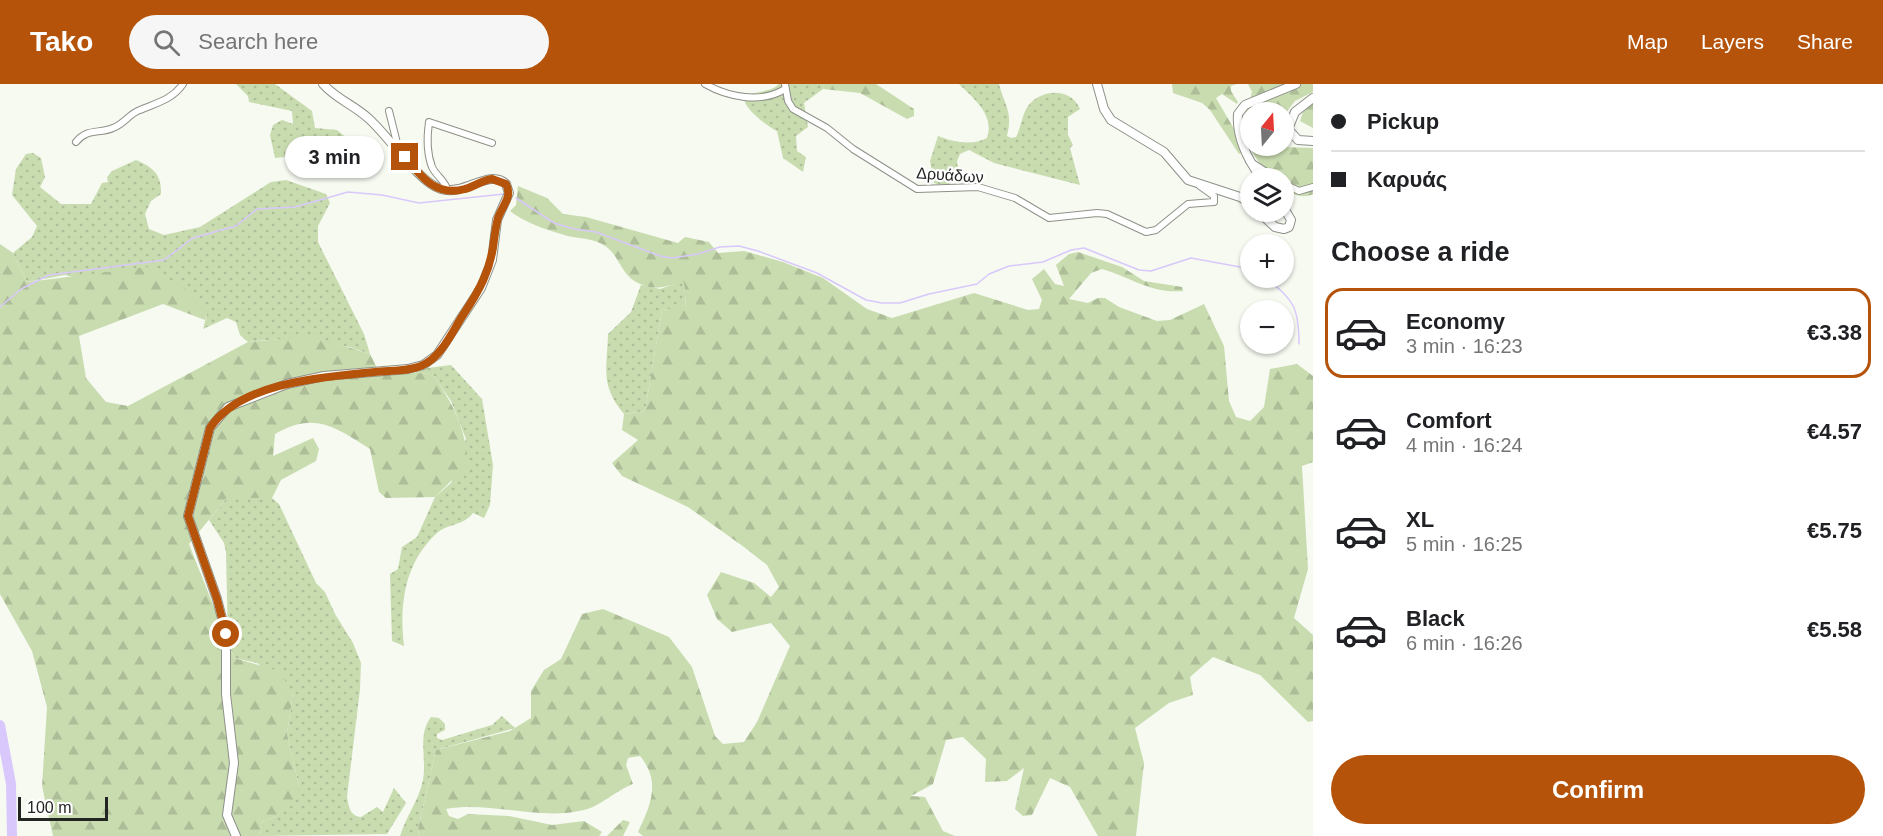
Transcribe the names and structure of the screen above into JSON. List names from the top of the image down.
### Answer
{
  "streets": {
    "street": ["Δρυάδων"]
  },
  "scale_bar": "100 m",
  "north": "top",
  "page": {
    "header": "Tako",
    "search": "Search here",
    "nav": ["Map", "Layers", "Share"],
    "banner": ["Pickup", "Καρυάς"],
    "map_buttons": ["+", "−"],
    "bubble": "3 min",
    "heading": "Choose a ride",
    "list": [
      {
        "name": "Economy",
        "note": "3 min · 16:23",
        "value": "€3.38"
      },
      {
        "name": "Comfort",
        "note": "4 min · 16:24",
        "value": "€4.57"
      },
      {
        "name": "XL",
        "note": "5 min · 16:25",
        "value": "€5.75"
      },
      {
        "name": "Black",
        "note": "6 min · 16:26",
        "value": "€5.58"
      }
    ],
    "buttons": "Confirm",
    "scale": "100 m"
  }
}
